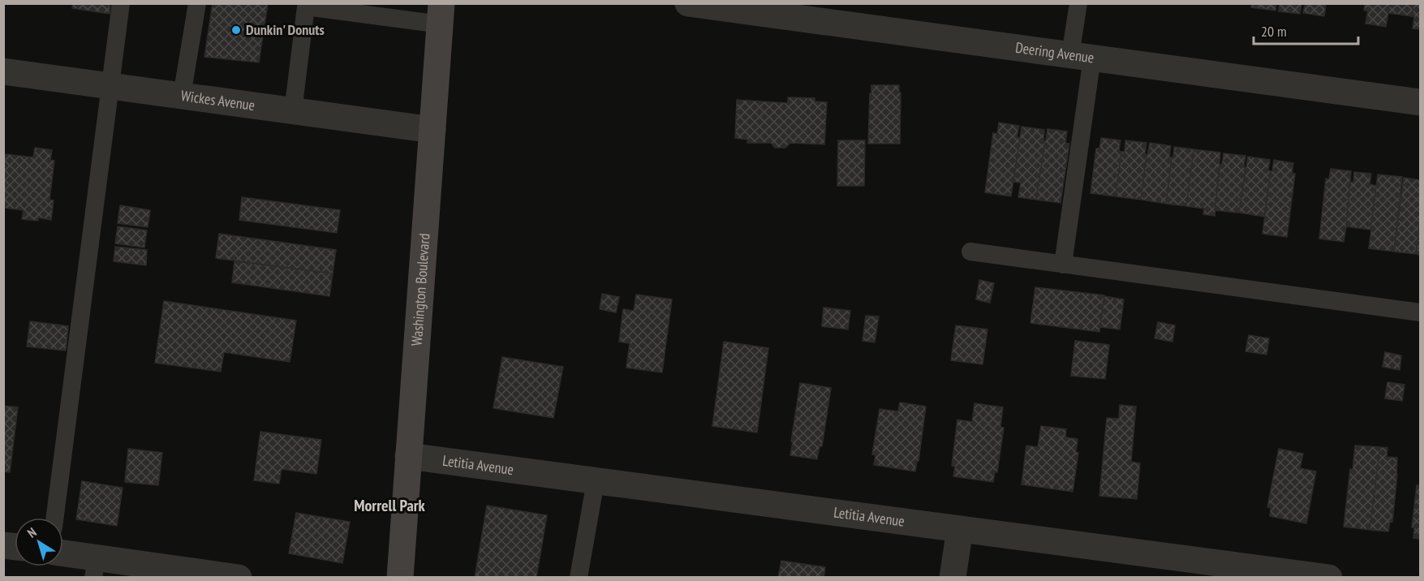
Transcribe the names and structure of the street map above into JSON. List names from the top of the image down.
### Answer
{
  "streets": {
    "main road": ["Washington Boulevard"],
    "street": ["Deering Avenue", "Wickes Avenue", "Letitia Avenue"]
  },
  "crossings": [
    ["Wickes Avenue", "Washington Boulevard"],
    ["Washington Boulevard", "Letitia Avenue"]
  ],
  "districts": ["Morrell Park"],
  "places": ["Dunkin' Donuts"],
  "scale_bar": "20 m",
  "north": "top left"
}
